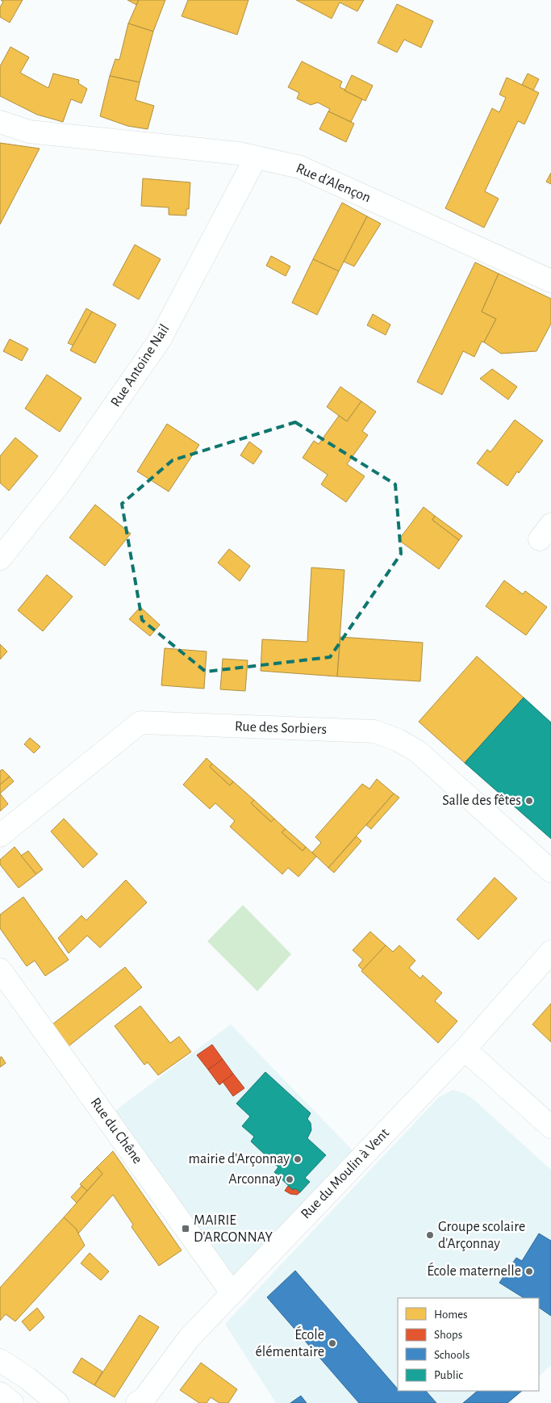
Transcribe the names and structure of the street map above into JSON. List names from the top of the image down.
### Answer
{
  "streets": {
    "street": [
      "Rue d'Alençon",
      "Rue Antoine Nail",
      "Rue des Sorbiers",
      "Rue du Chêne",
      "Rue du Moulin à Vent"
    ]
  },
  "crossings": [
    ["Rue d'Alençon", "Rue Antoine Nail"],
    ["Rue du Chêne", "Rue du Moulin à Vent"]
  ],
  "places": {
    "other": [
      "Salle des fêtes",
      "mairie d'Arçonnay",
      "Arconnay",
      "Groupe scolaire d'Arçonnay",
      "École maternelle",
      "École élémentaire"
    ],
    "transit": ["MAIRIE D'ARCONNAY"]
  },
  "legend": [
    "Homes",
    "Shops",
    "Schools",
    "Public"
  ]
}
